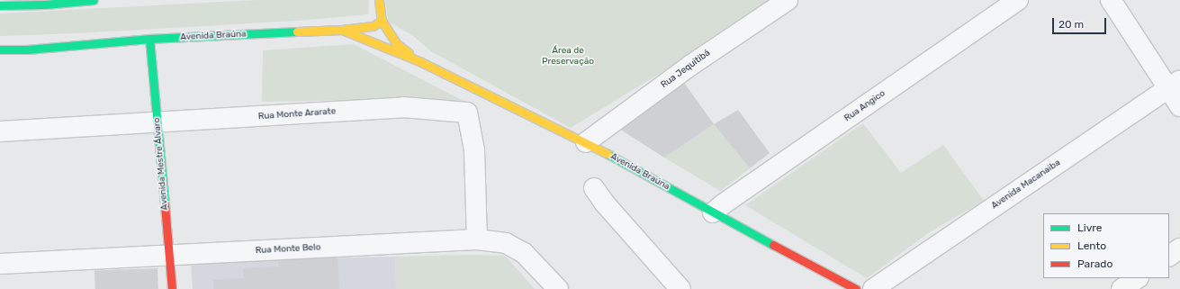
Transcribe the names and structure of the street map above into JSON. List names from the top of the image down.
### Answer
{
  "streets": {
    "street": [
      "Avenida Braúna",
      "Rua Jequitibá",
      "Rua Angico",
      "Rua Monte Ararate",
      "Avenida Mestre Álvaro",
      "Avenida Macanaiba",
      "Rua Monte Belo"
    ]
  },
  "crossings": [
    ["Avenida Braúna", "Rua Jequitibá"],
    ["Avenida Braúna", "Rua Angico"],
    ["Avenida Braúna", "Avenida Mestre Álvaro"],
    ["Rua Monte Ararate", "Avenida Mestre Álvaro"],
    ["Rua Monte Ararate", "Rua Monte Belo"],
    ["Avenida Mestre Álvaro", "Rua Monte Belo"]
  ],
  "parks": ["Área de Preservação"],
  "legend": ["Livre", "Lento", "Parado"],
  "scale_bar": "20 m"
}
